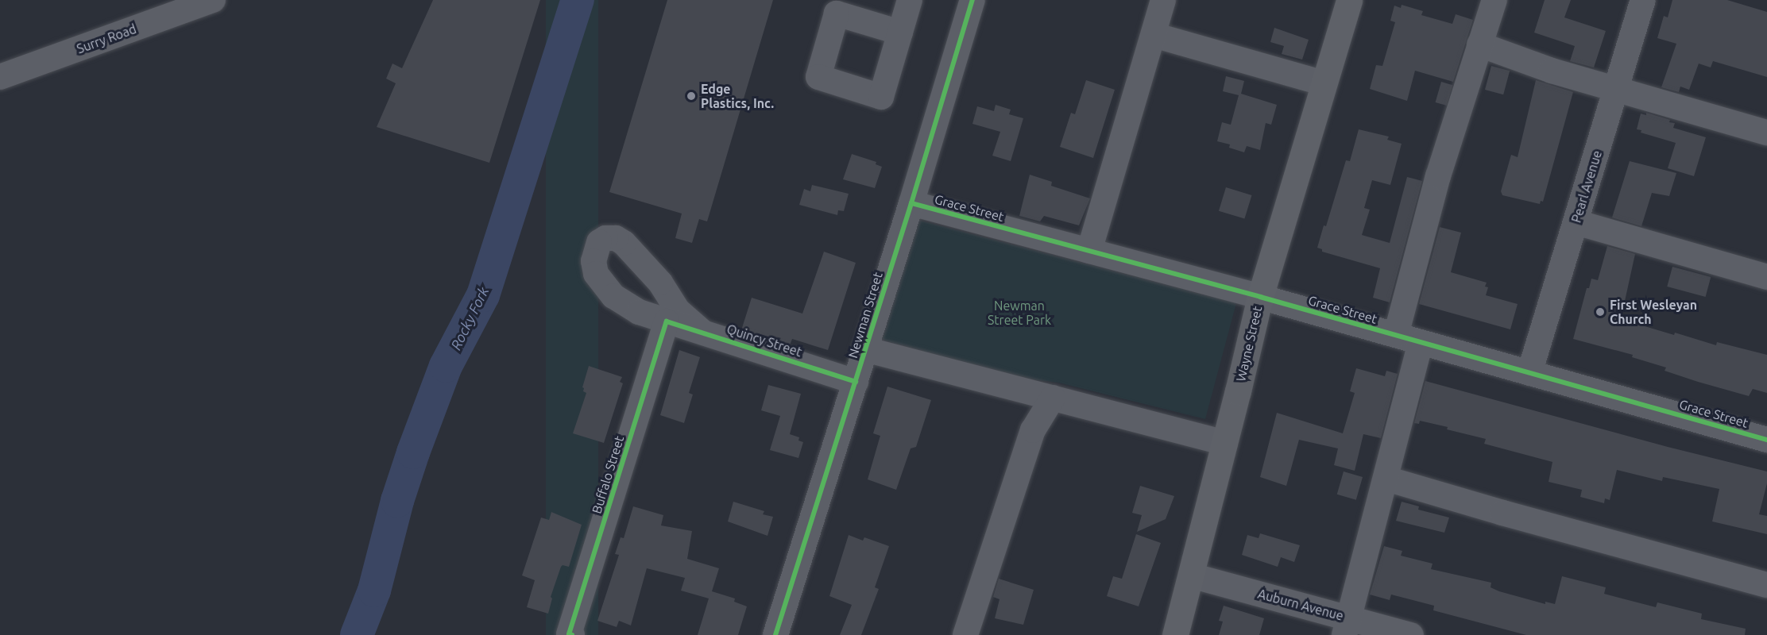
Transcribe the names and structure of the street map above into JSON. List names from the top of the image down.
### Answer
{
  "streets": {
    "main road": ["Wayne Street"],
    "street": [
      "Surry Road",
      "Pearl Avenue",
      "Grace Street",
      "Newman Street",
      "Quincy Street",
      "Buffalo Street",
      "Auburn Avenue"
    ]
  },
  "crossings": [
    ["Pearl Avenue", "Grace Street"],
    ["Grace Street", "Newman Street"],
    ["Grace Street", "Wayne Street"],
    ["Newman Street", "Quincy Street"],
    ["Quincy Street", "Buffalo Street"],
    ["Wayne Street", "Auburn Avenue"]
  ],
  "water": ["Rocky Fork"],
  "parks": ["Newman Street Park"],
  "places": ["Edge Plastics, Inc.", "First Wesleyan Church"]
}
